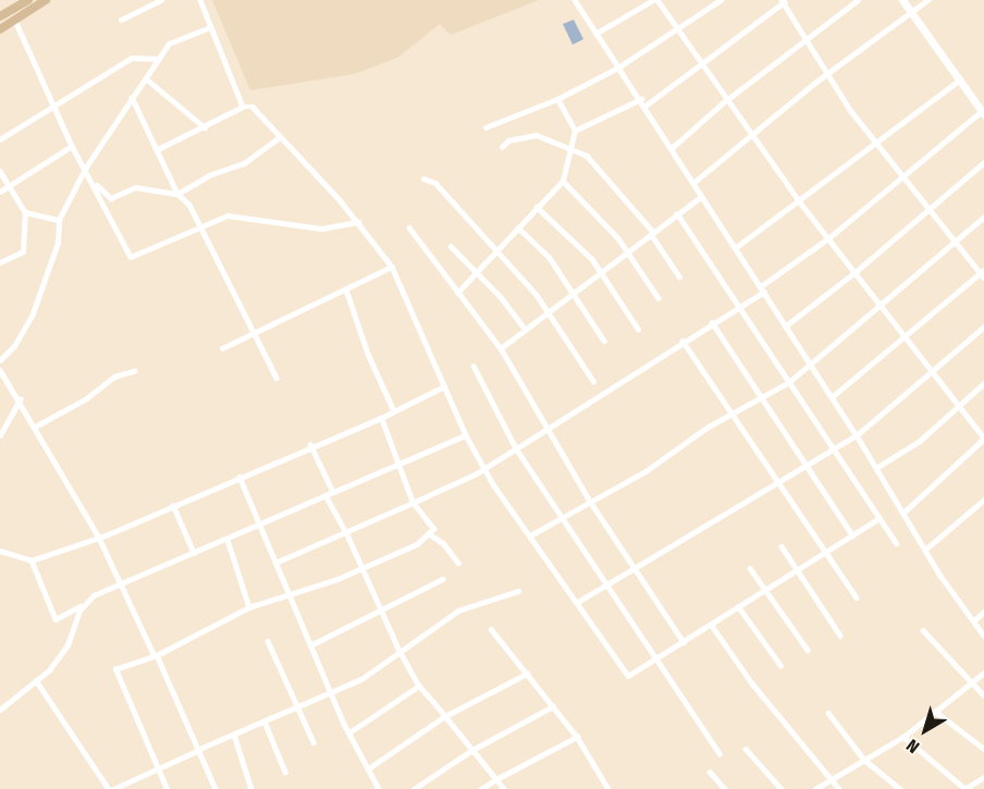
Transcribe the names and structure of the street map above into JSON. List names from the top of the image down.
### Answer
{
  "north": "bottom left"
}
